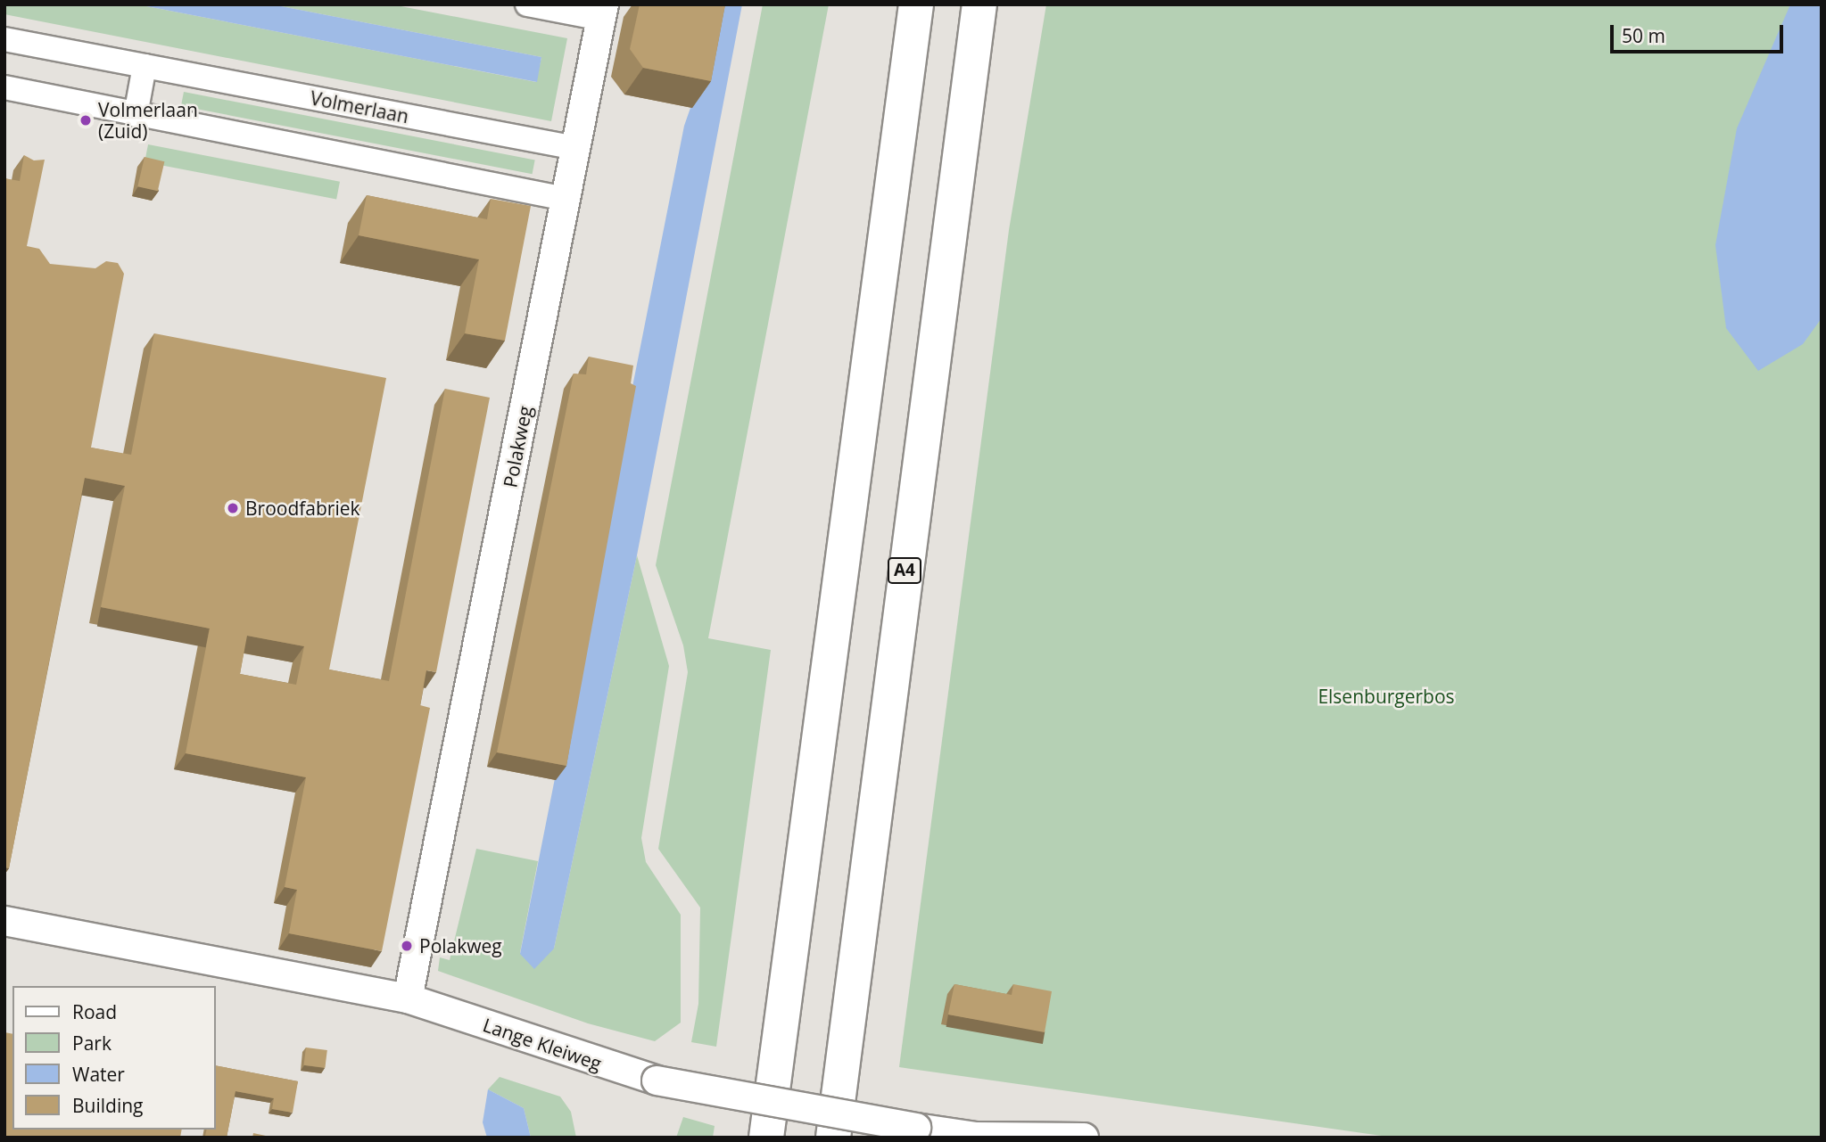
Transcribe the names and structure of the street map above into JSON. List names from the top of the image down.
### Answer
{
  "streets": {
    "highway": ["A4"],
    "street": ["Volmerlaan", "Polakweg", "Lange Kleiweg"]
  },
  "crossings": [
    ["Volmerlaan", "Polakweg"],
    ["Polakweg", "Lange Kleiweg"]
  ],
  "parks": ["Elsenburgerbos"],
  "places": ["Volmerlaan (Zuid)", "Broodfabriek", "Polakweg"],
  "legend": [
    "Road",
    "Park",
    "Water",
    "Building"
  ],
  "scale_bar": "50 m"
}
